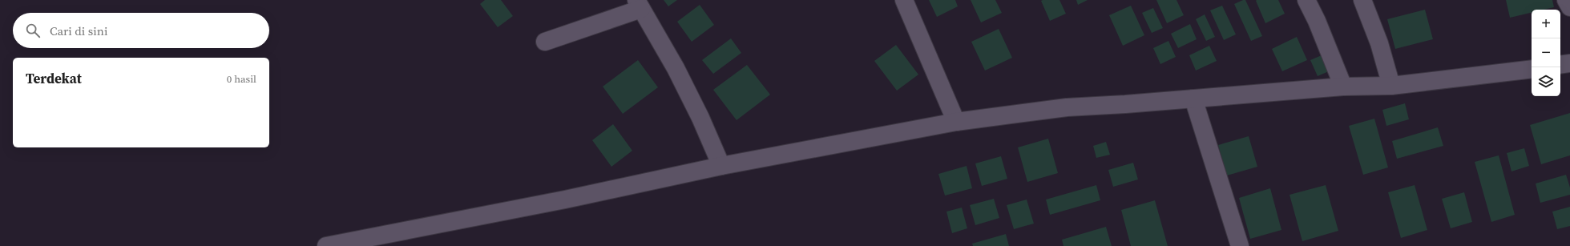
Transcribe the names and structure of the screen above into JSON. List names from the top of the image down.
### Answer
{
  "page": {
    "map_buttons": ["+", "−"],
    "search": "Cari di sini",
    "heading": ["Terdekat", "0 hasil"]
  }
}
